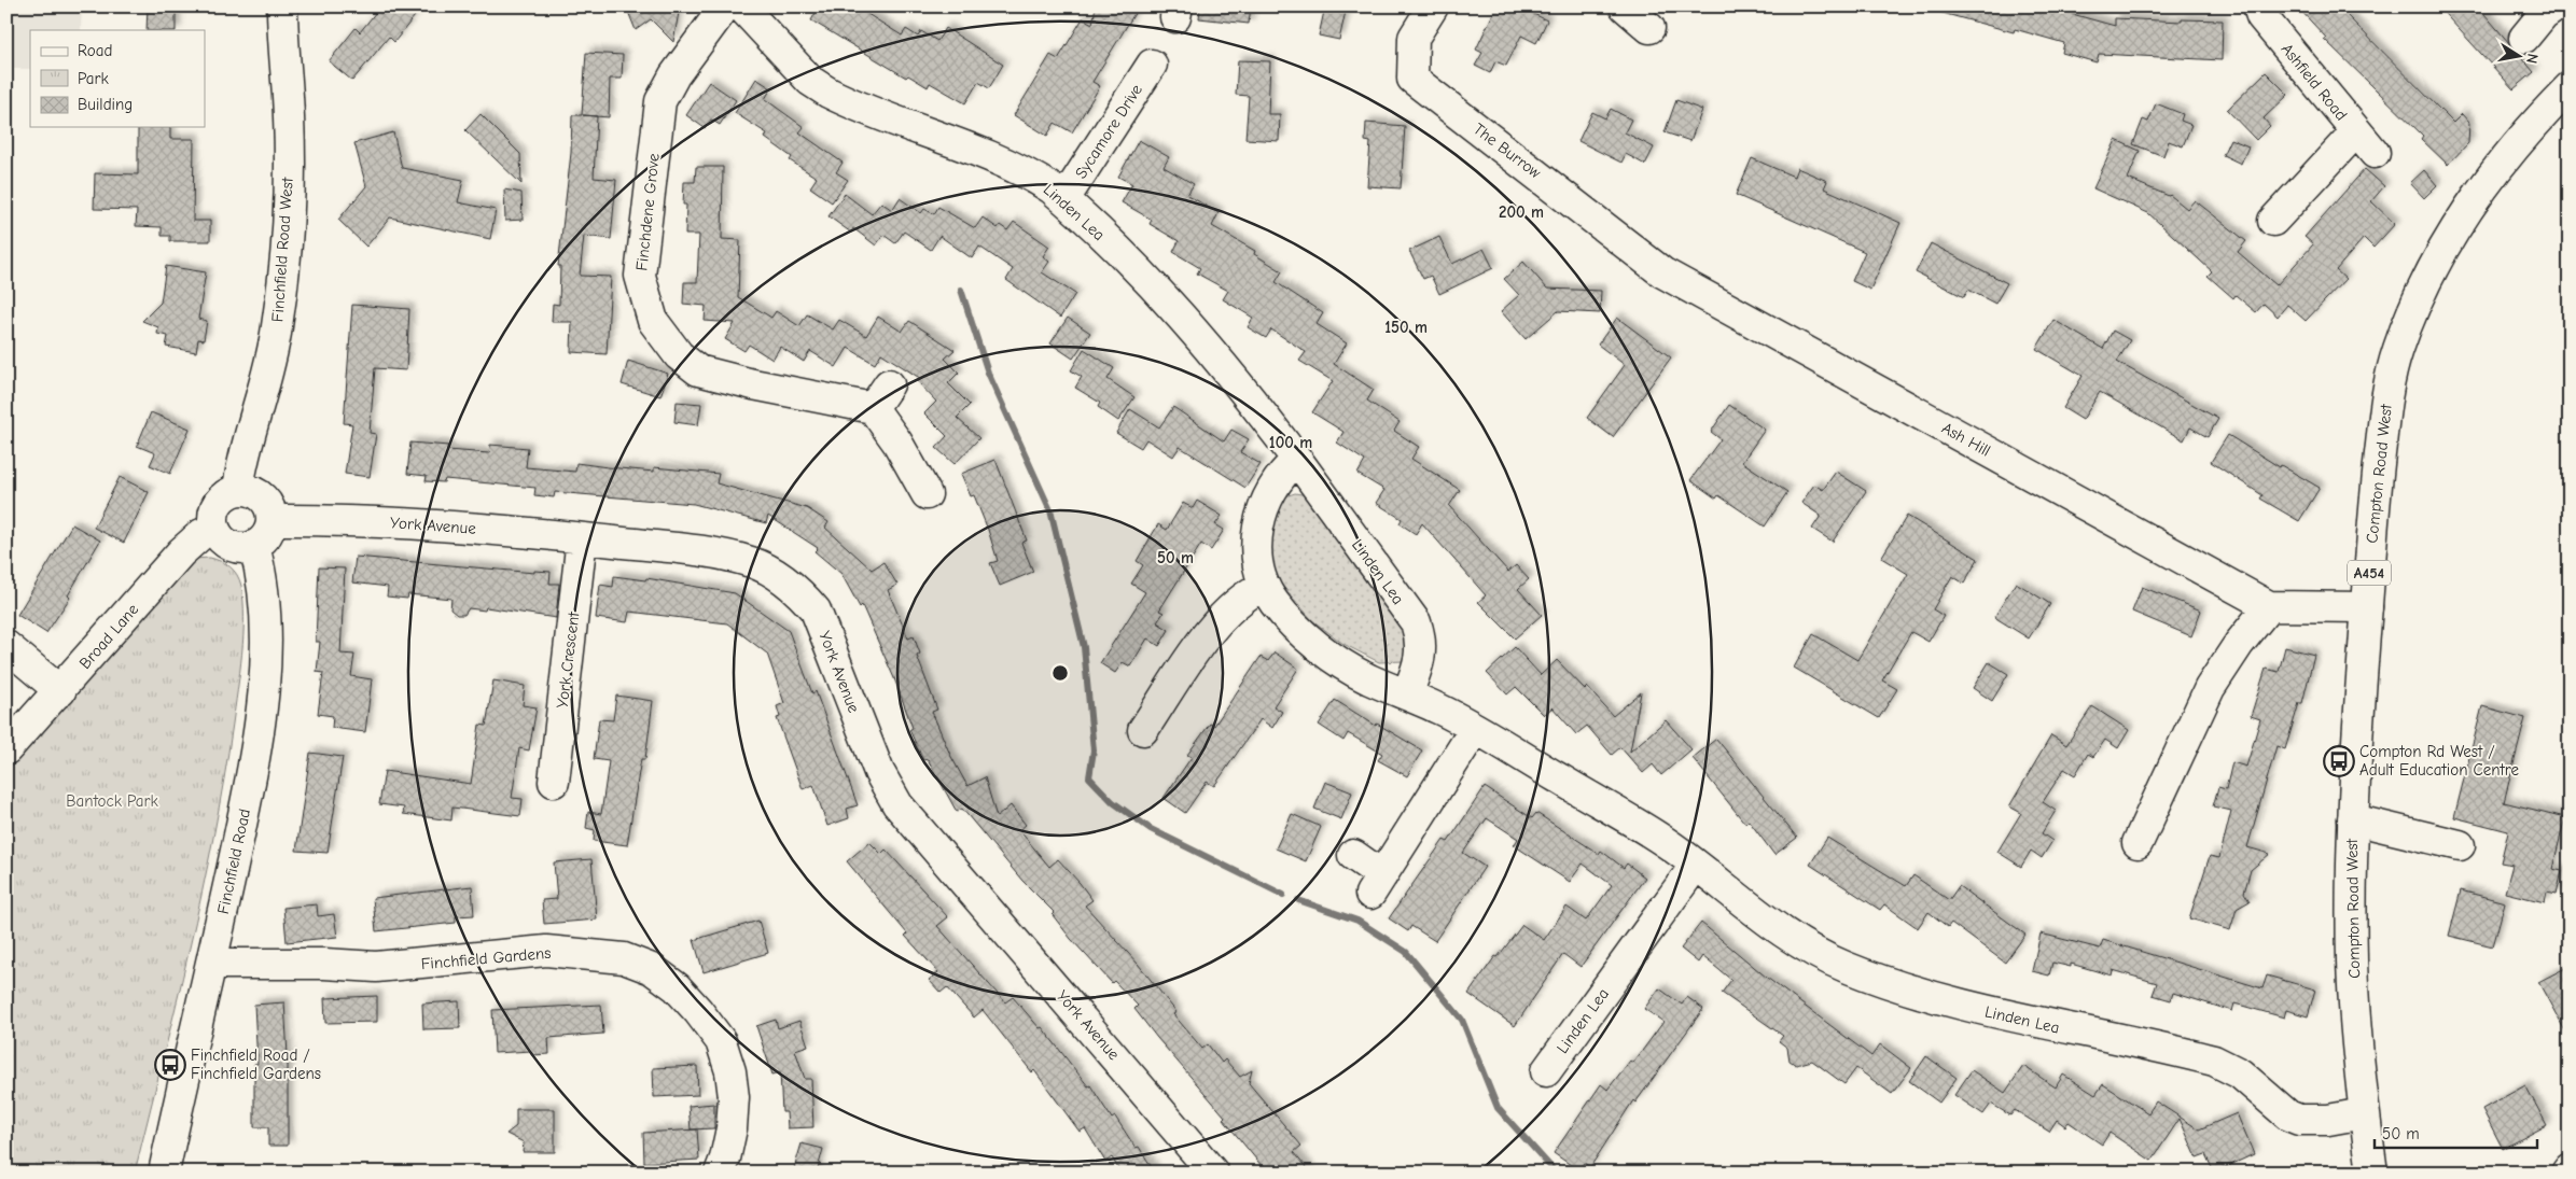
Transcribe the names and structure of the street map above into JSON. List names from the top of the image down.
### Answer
{
  "streets": {
    "main road": [
      "Ashfield Road",
      "Sycamore Drive",
      "The Burrow",
      "Finchdene Grove",
      "Linden Lea",
      "Finchfield Road West",
      "Ash Hill",
      "Compton Road West",
      "York Avenue",
      "A454",
      "Broad Lane",
      "York Crescent",
      "Finchfield Road",
      "Finchfield Gardens"
    ]
  },
  "crossings": [
    ["Sycamore Drive", "Linden Lea"],
    ["The Burrow", "Ash Hill"],
    ["Linden Lea", "Compton Road West"],
    ["Finchfield Road West", "York Avenue"],
    ["Finchfield Road West", "Broad Lane"],
    ["Finchfield Road West", "Finchfield Road"],
    ["Ash Hill", "Compton Road West"],
    ["York Avenue", "Broad Lane"],
    ["York Avenue", "York Crescent"],
    ["York Avenue", "Finchfield Road"],
    ["Broad Lane", "Finchfield Road"],
    ["Finchfield Road", "Finchfield Gardens"]
  ],
  "parks": ["Bantock Park"],
  "places": {
    "bus stop": ["Compton Rd West / Adult Education Centre", "Finchfield Road / Finchfield Gardens"]
  },
  "legend": ["Road", "Park", "Building"],
  "scale_bar": "50 m",
  "north": "right",
  "rings": [
    "200 m",
    "150 m",
    "100 m",
    "50 m"
  ]
}
